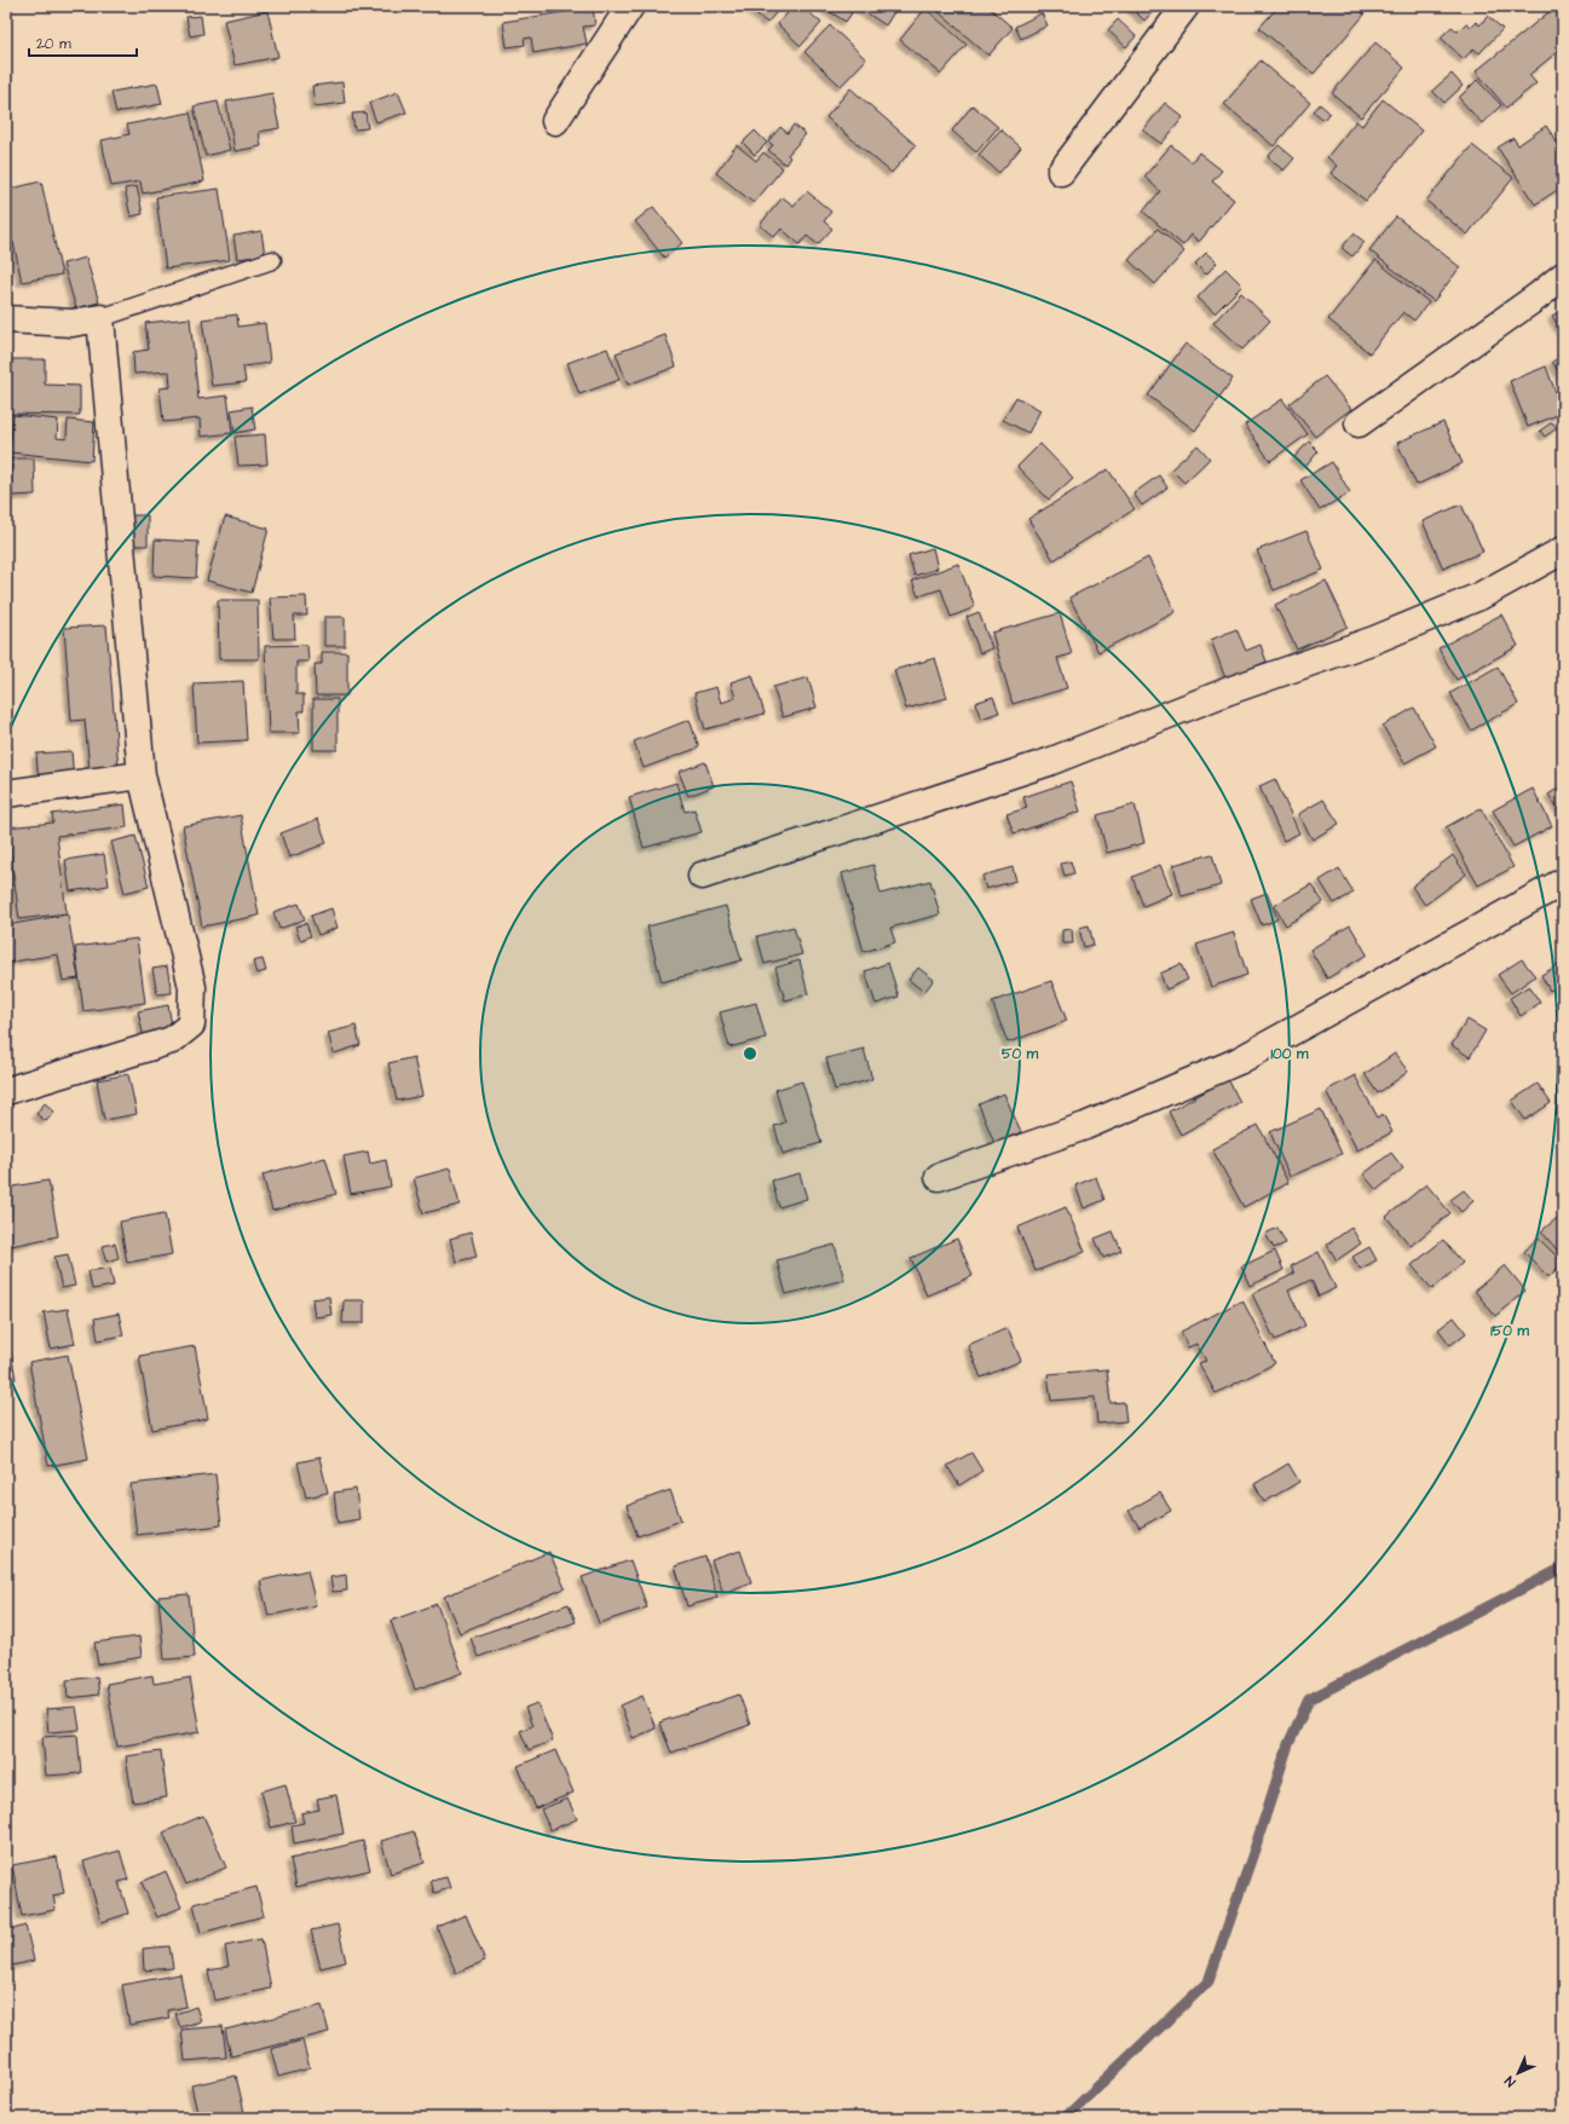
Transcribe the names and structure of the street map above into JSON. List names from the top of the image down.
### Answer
{
  "scale_bar": "20 m",
  "north": "bottom left",
  "rings": ["50 m", "100 m", "150 m"]
}
